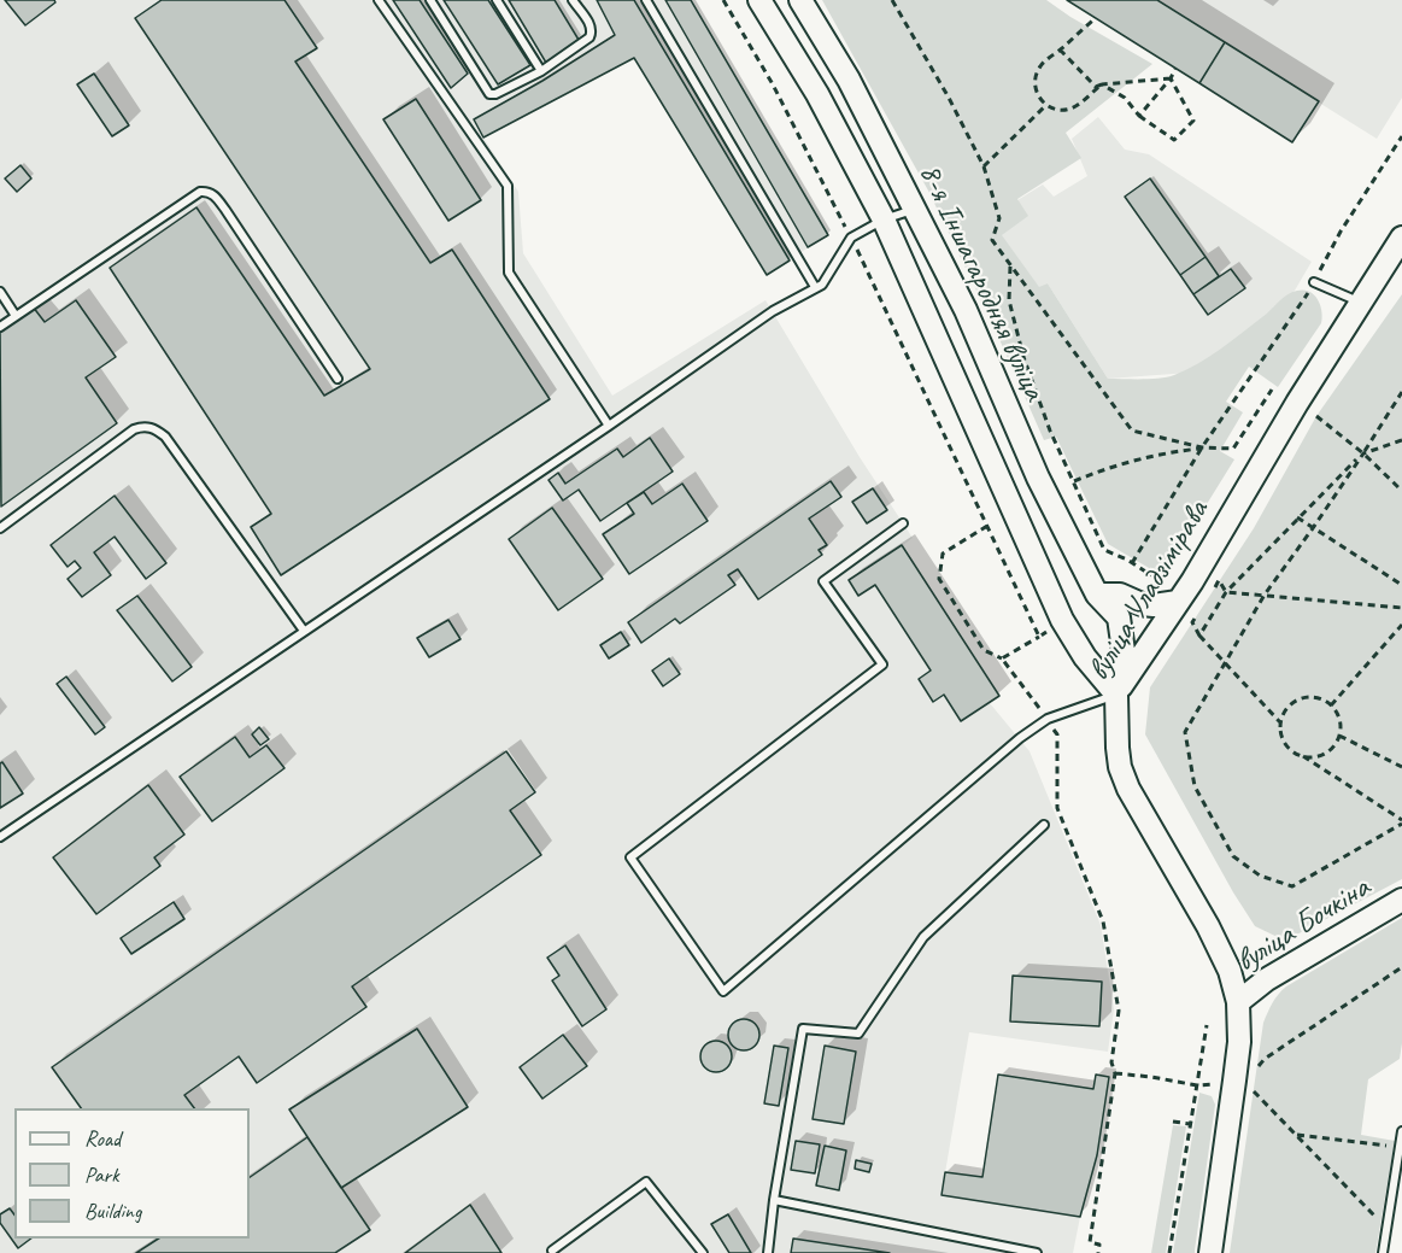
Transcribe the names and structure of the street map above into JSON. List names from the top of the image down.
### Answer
{
  "streets": {
    "main road": ["8-я Іншагародняя вуліца", "вуліца Уладзімірава", "вуліца Бочкіна"]
  },
  "crossings": [
    ["8-я Іншагародняя вуліца", "вуліца Уладзімірава"],
    ["вуліца Уладзімірава", "вуліца Бочкіна"]
  ],
  "legend": ["Road", "Park", "Building"]
}
